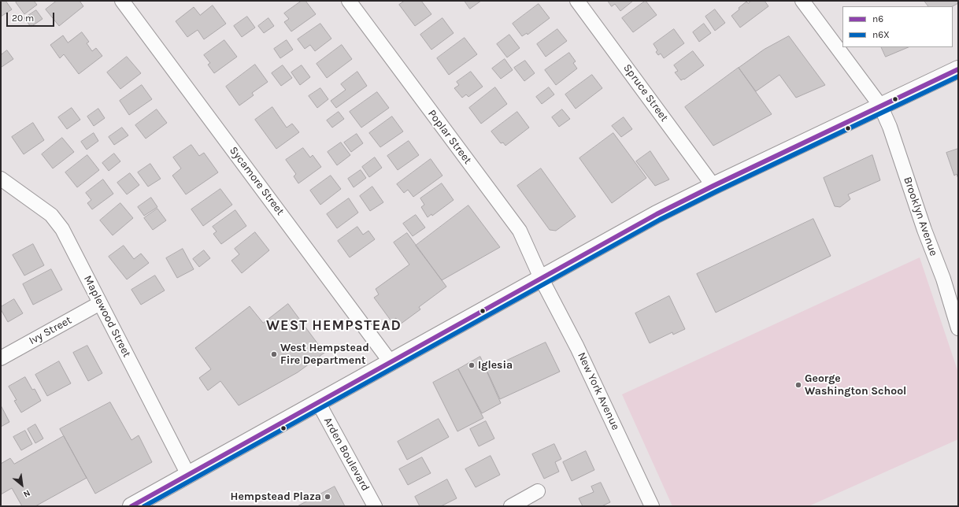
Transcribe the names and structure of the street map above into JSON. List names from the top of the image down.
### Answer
{
  "streets": {
    "street": [
      "Spruce Street",
      "Poplar Street",
      "Sycamore Street",
      "Brooklyn Avenue",
      "Maplewood Street",
      "Ivy Street",
      "New York Avenue",
      "Arden Boulevard"
    ]
  },
  "crossings": [
    ["Poplar Street", "New York Avenue"],
    ["Maplewood Street", "Ivy Street"]
  ],
  "districts": ["WEST HEMPSTEAD"],
  "places": [
    "West Hempstead Fire Department",
    "Iglesia",
    "George Washington School",
    "Hempstead Plaza"
  ],
  "lines": ["transit line n6", "transit line n6X"],
  "legend": ["n6", "n6X"],
  "scale_bar": "20 m",
  "north": "bottom right"
}
